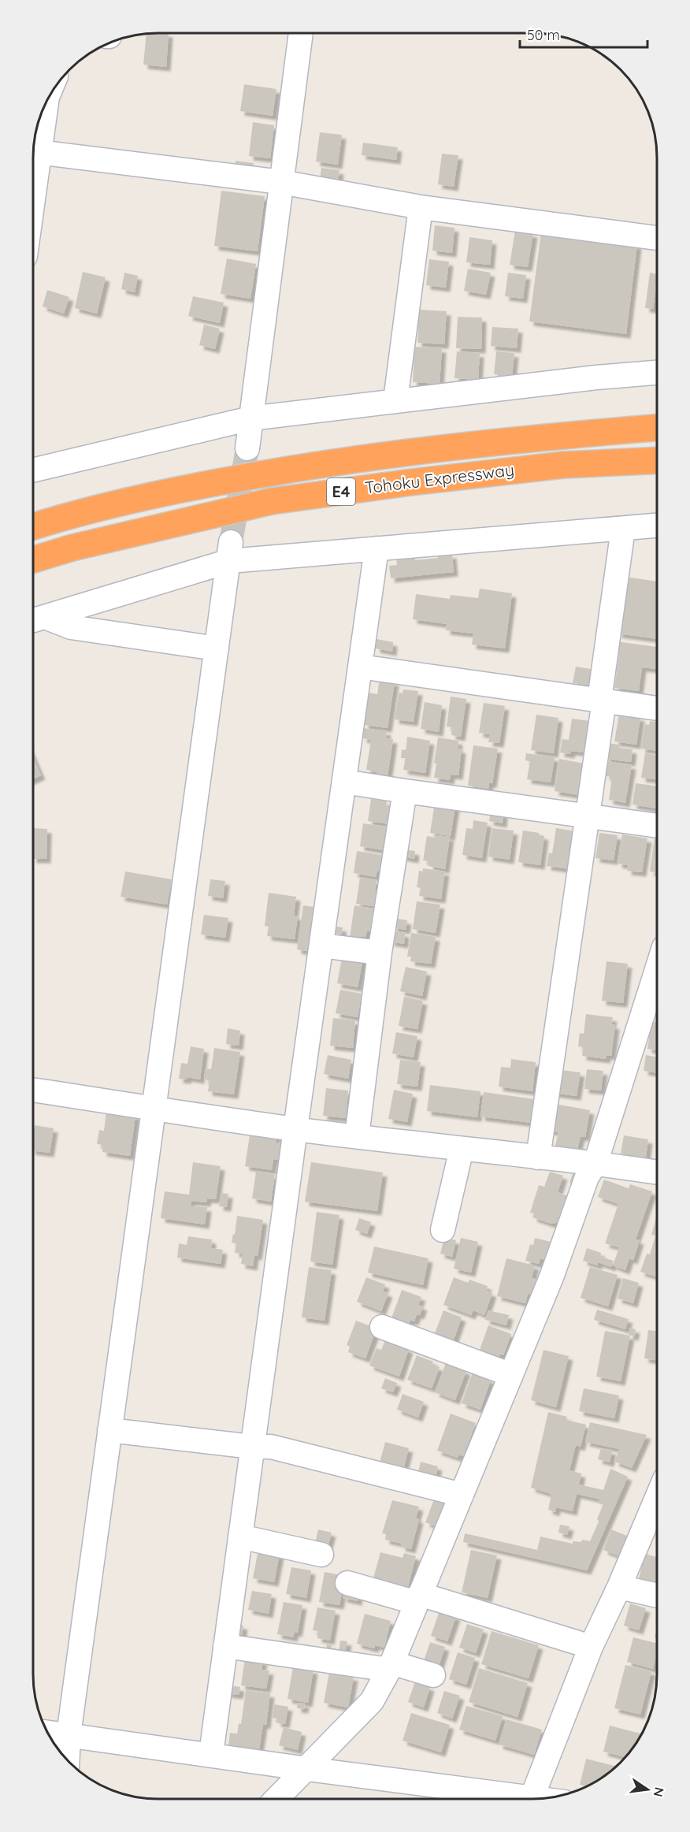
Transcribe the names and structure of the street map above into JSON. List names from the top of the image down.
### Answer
{
  "streets": {
    "highway": ["Tohoku Expressway", "E4"]
  },
  "scale_bar": "50 m",
  "north": "right"
}
